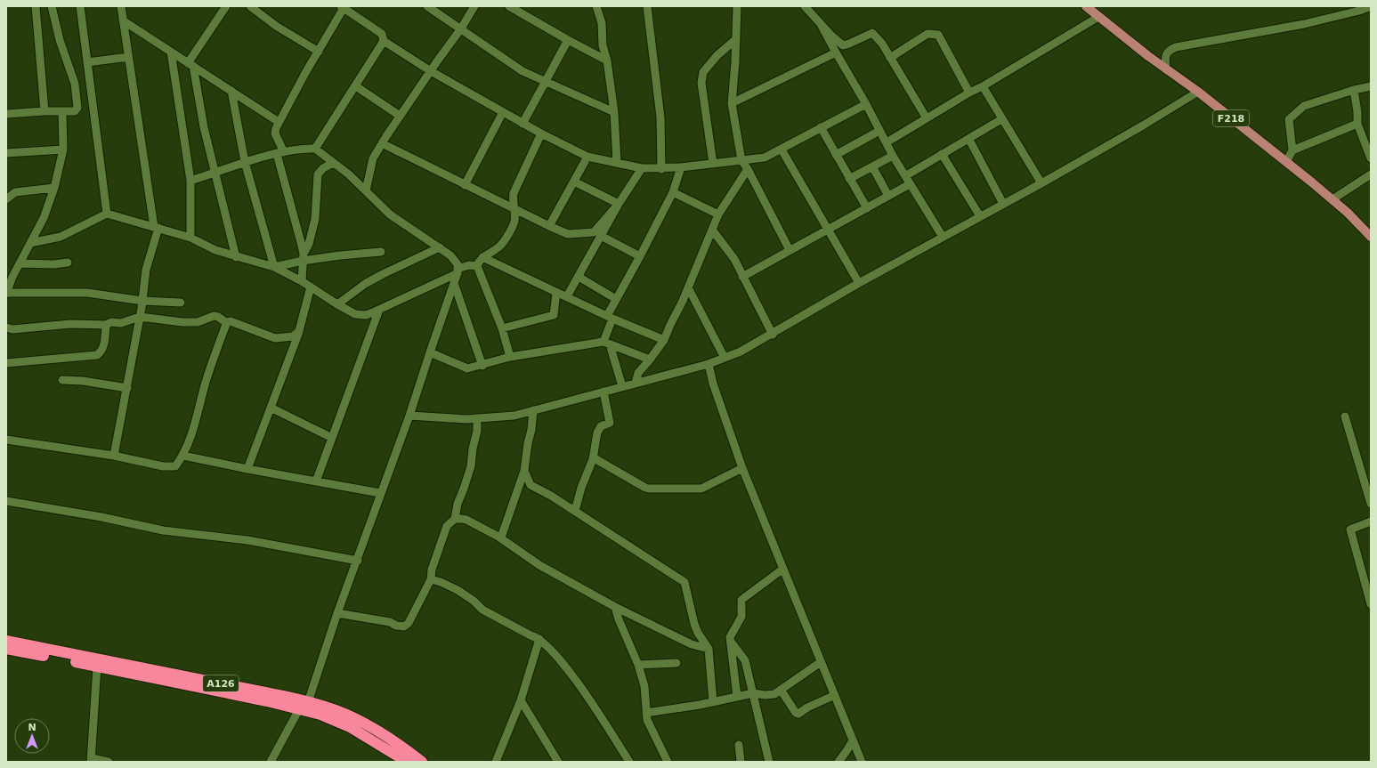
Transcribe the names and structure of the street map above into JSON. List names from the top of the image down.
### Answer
{
  "streets": {
    "highway": ["A126"],
    "main road": ["F218"]
  },
  "north": "top"
}
